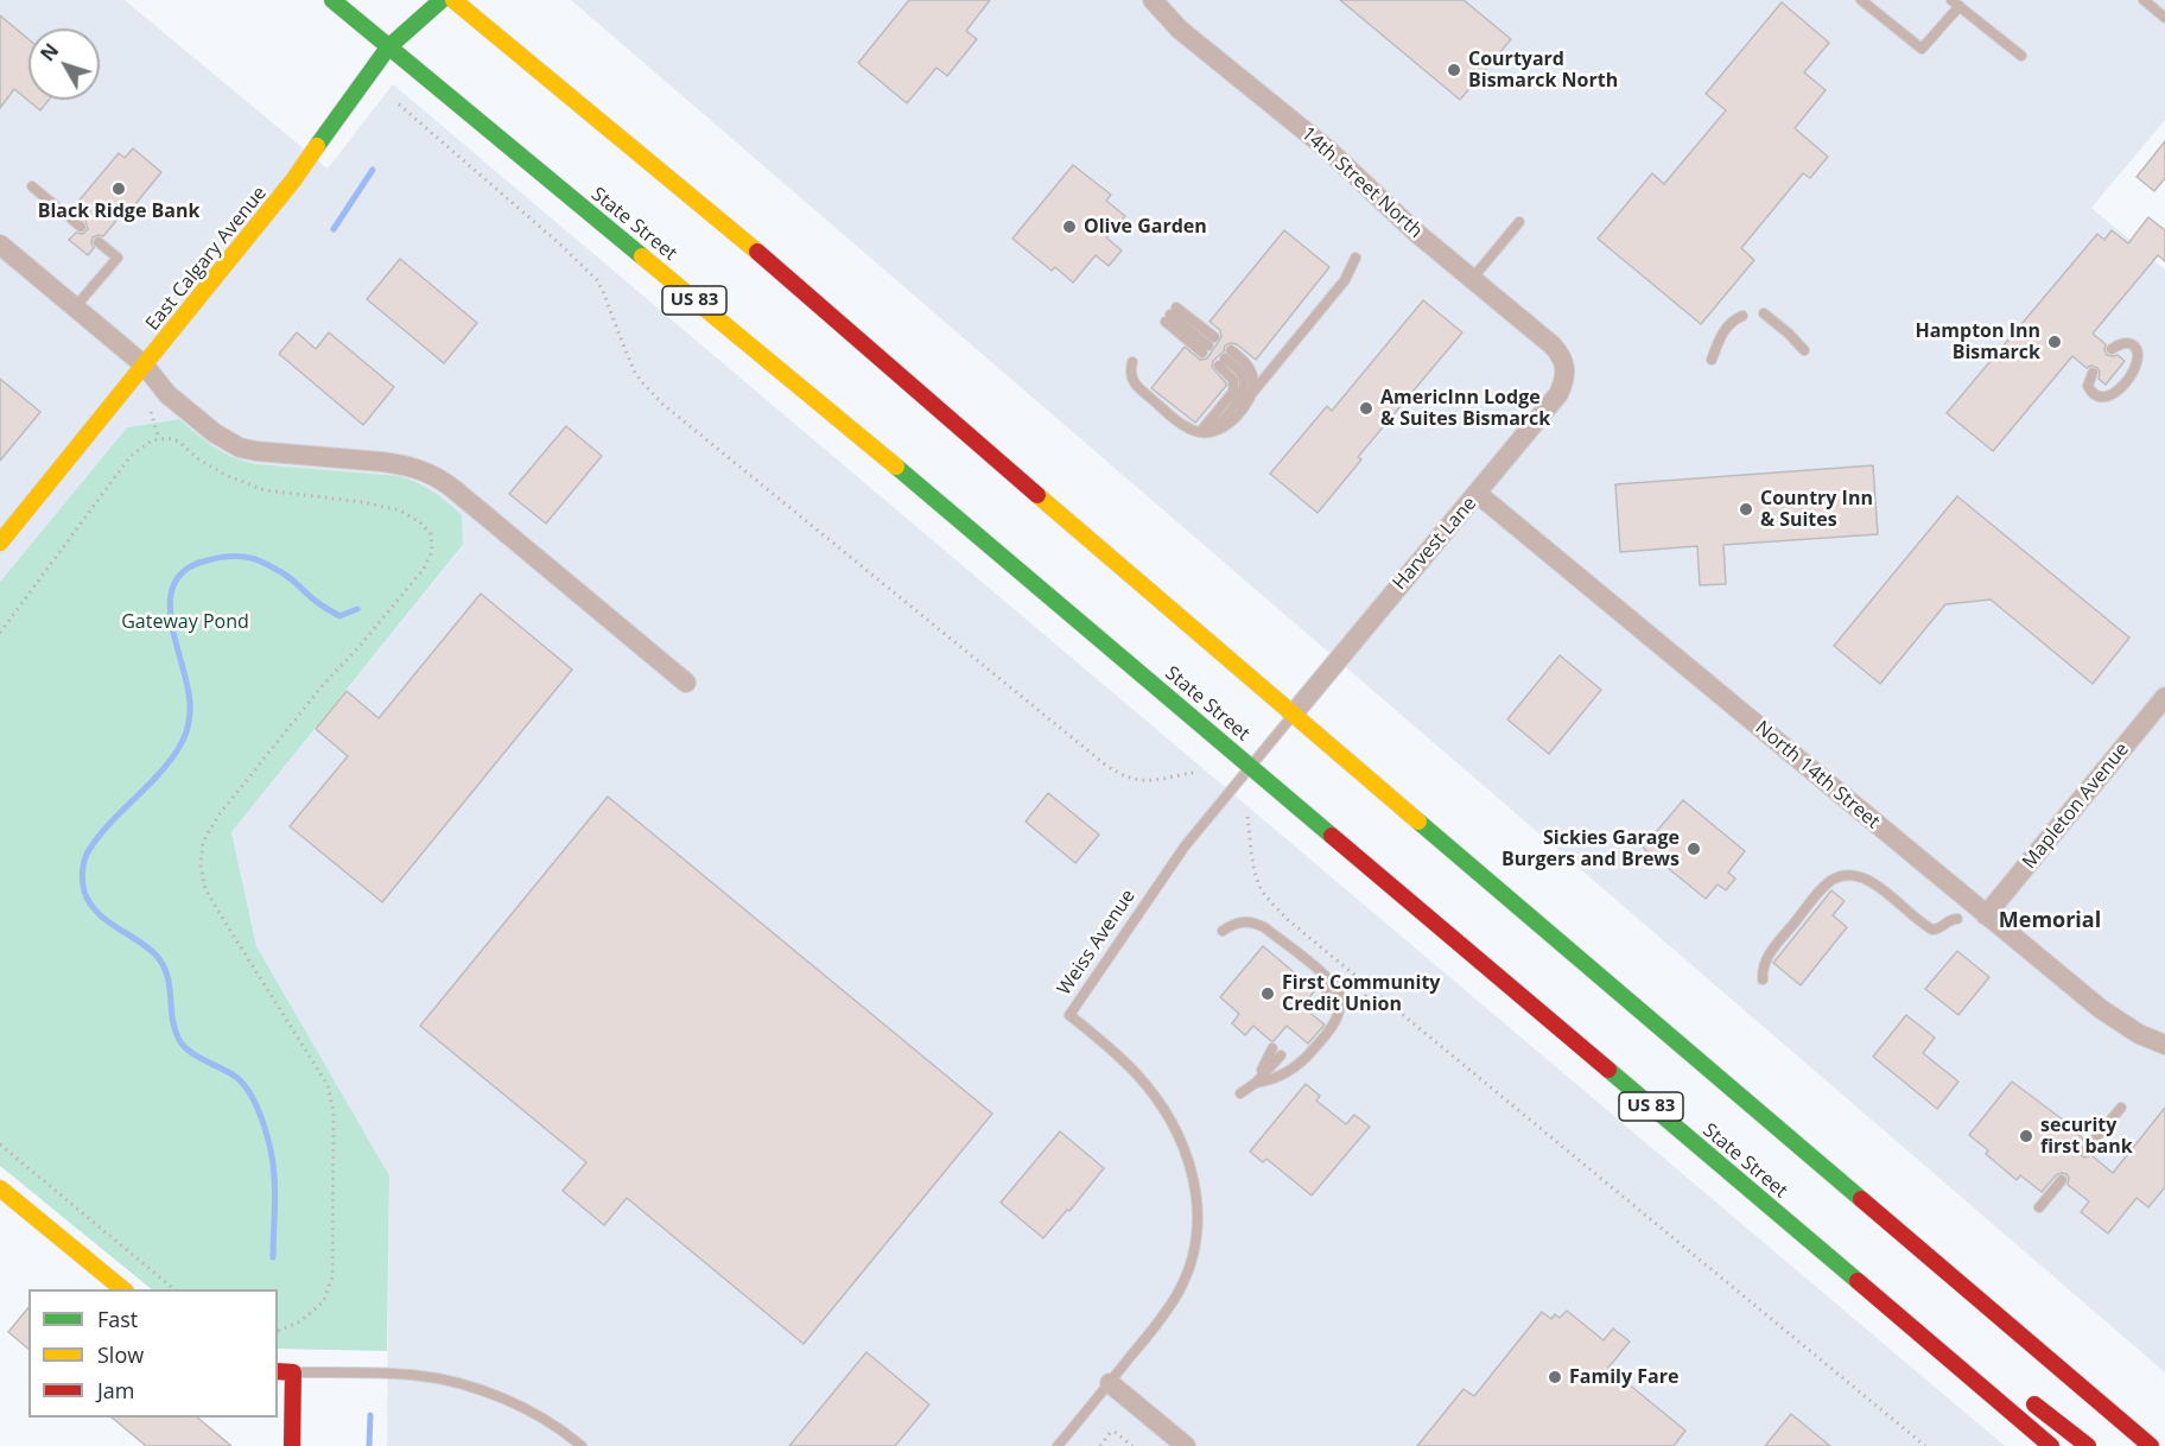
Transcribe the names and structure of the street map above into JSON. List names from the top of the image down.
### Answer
{
  "streets": {
    "main road": ["State Street", "East Calgary Avenue", "US 83"],
    "street": [
      "14th Street North",
      "Harvest Lane",
      "North 14th Street",
      "Mapleton Avenue"
    ],
    "lane": ["Weiss Avenue"]
  },
  "crossings": [
    ["14th Street North", "Harvest Lane"],
    ["State Street", "East Calgary Avenue"],
    ["State Street", "Weiss Avenue"],
    ["Harvest Lane", "North 14th Street"],
    ["Harvest Lane", "Weiss Avenue"],
    ["North 14th Street", "Mapleton Avenue"]
  ],
  "districts": ["Memorial"],
  "parks": ["Gateway Pond"],
  "places": [
    "Courtyard Bismarck North",
    "Black Ridge Bank",
    "Olive Garden",
    "Hampton Inn Bismarck",
    "AmericInn Lodge & Suites Bismarck",
    "Country Inn & Suites",
    "Sickies Garage Burgers and Brews",
    "First Community Credit Union",
    "security first bank",
    "Family Fare"
  ],
  "legend": ["Fast", "Slow", "Jam"],
  "north": "top left"
}
